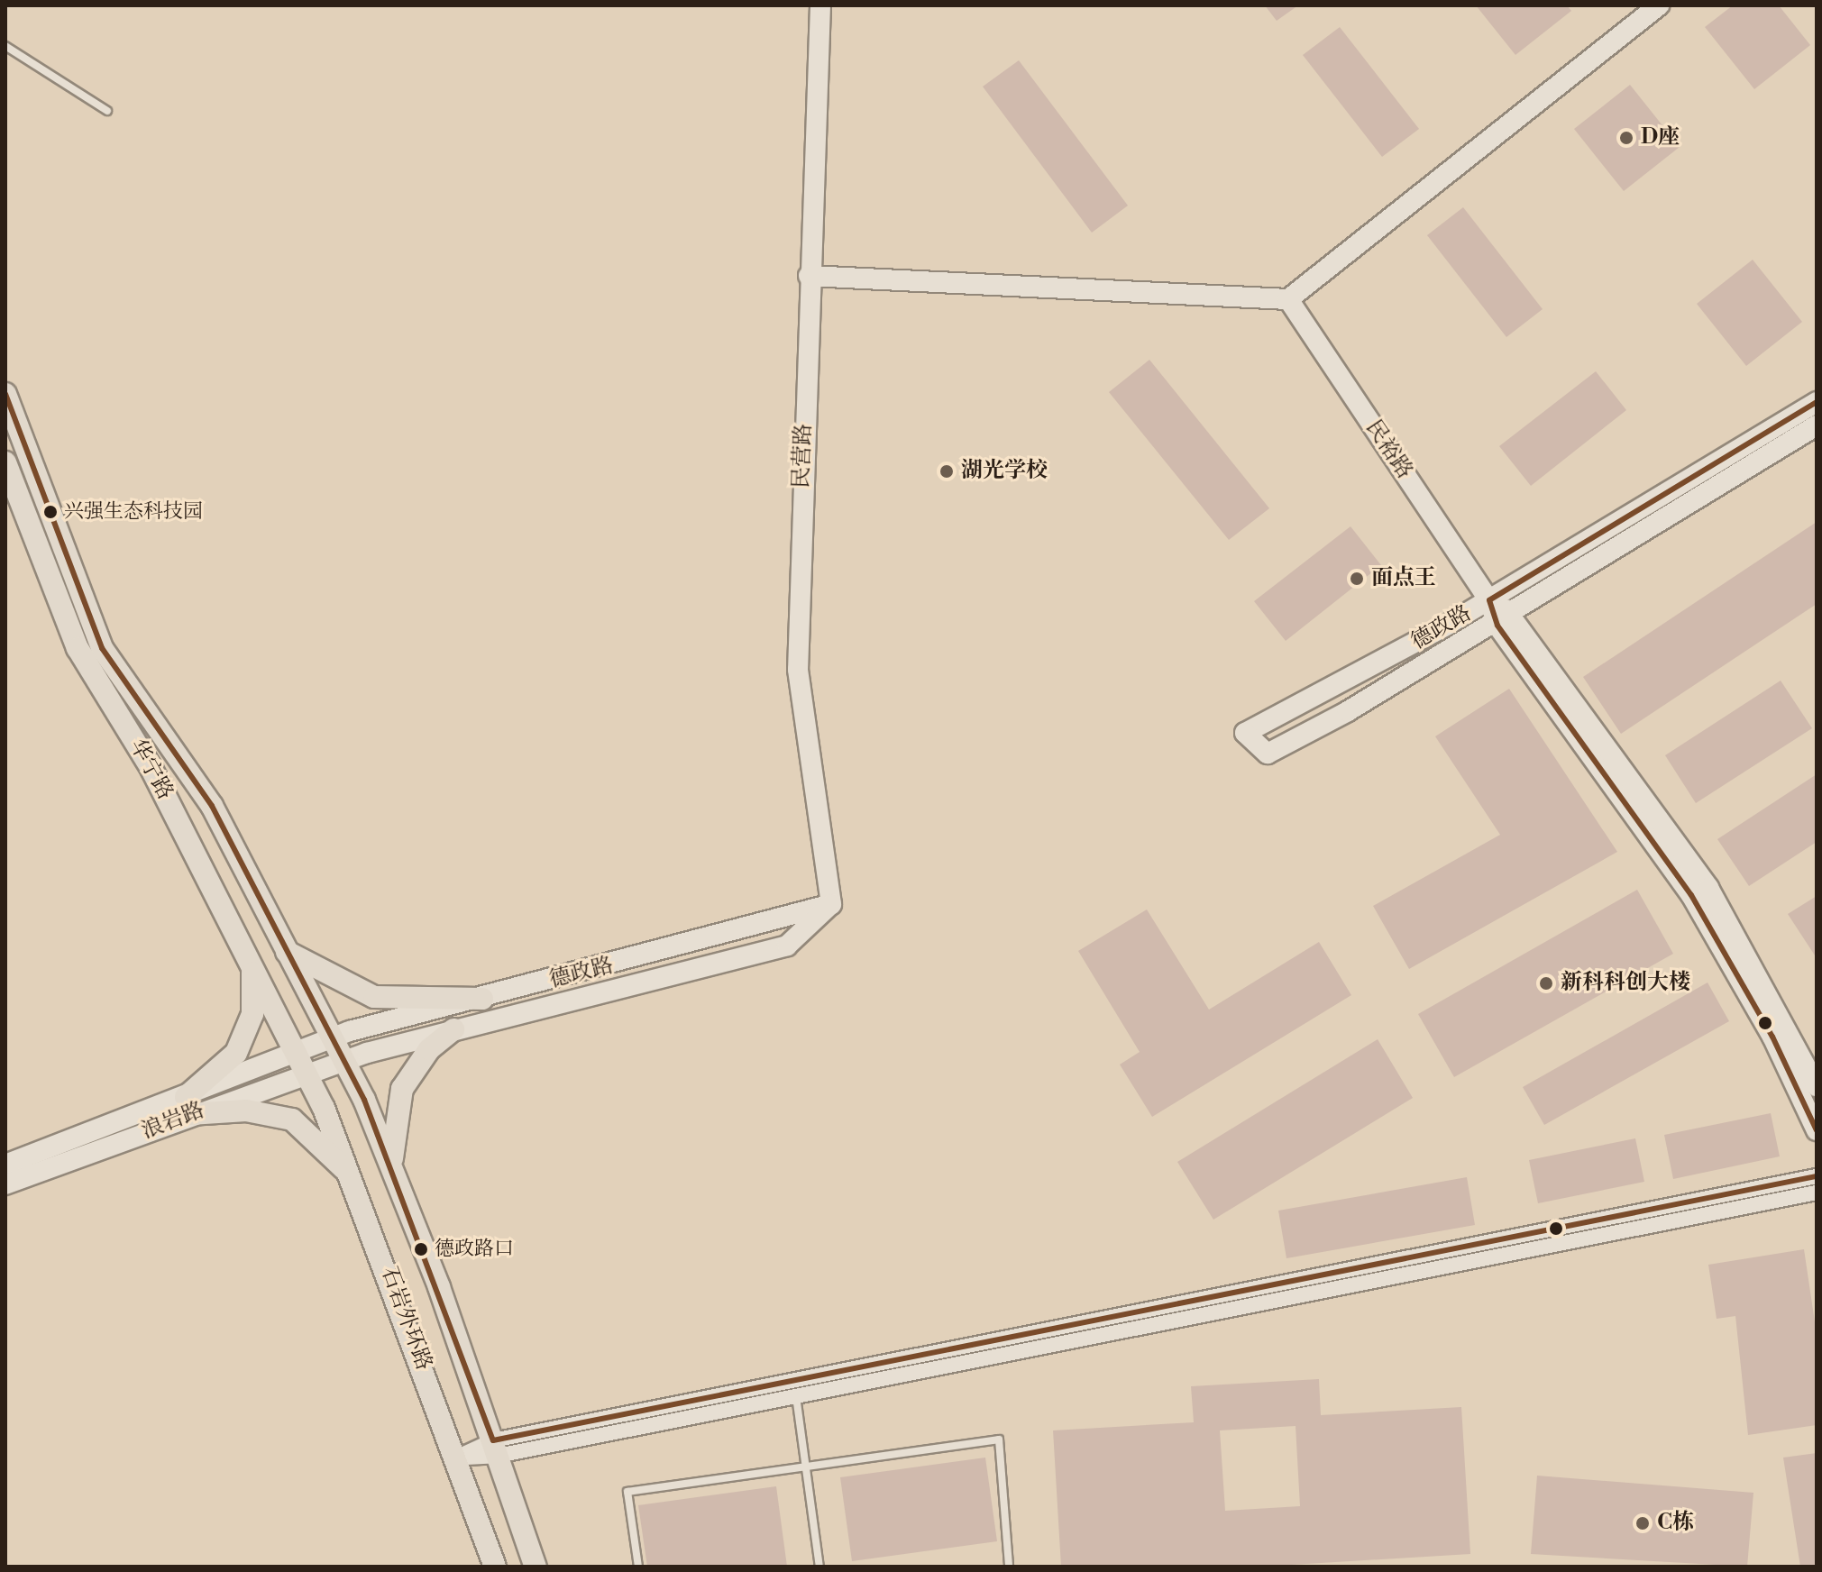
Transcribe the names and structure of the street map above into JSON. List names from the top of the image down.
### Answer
{
  "streets": {
    "main road": ["华宁路", "石岩外环路"],
    "street": [
      "民裕路",
      "民营路",
      "德政路",
      "浪岩路"
    ]
  },
  "crossings": [
    ["民裕路", "德政路"],
    ["民营路", "德政路"],
    ["德政路", "华宁路"],
    ["德政路", "浪岩路"],
    ["德政路", "石岩外环路"],
    ["华宁路", "浪岩路"],
    ["华宁路", "石岩外环路"],
    ["浪岩路", "石岩外环路"]
  ],
  "places": [
    "D座",
    "湖光学校",
    "兴强生态科技园",
    "面点王",
    "新科科创大楼",
    "德政路口",
    "C栋"
  ]
}
